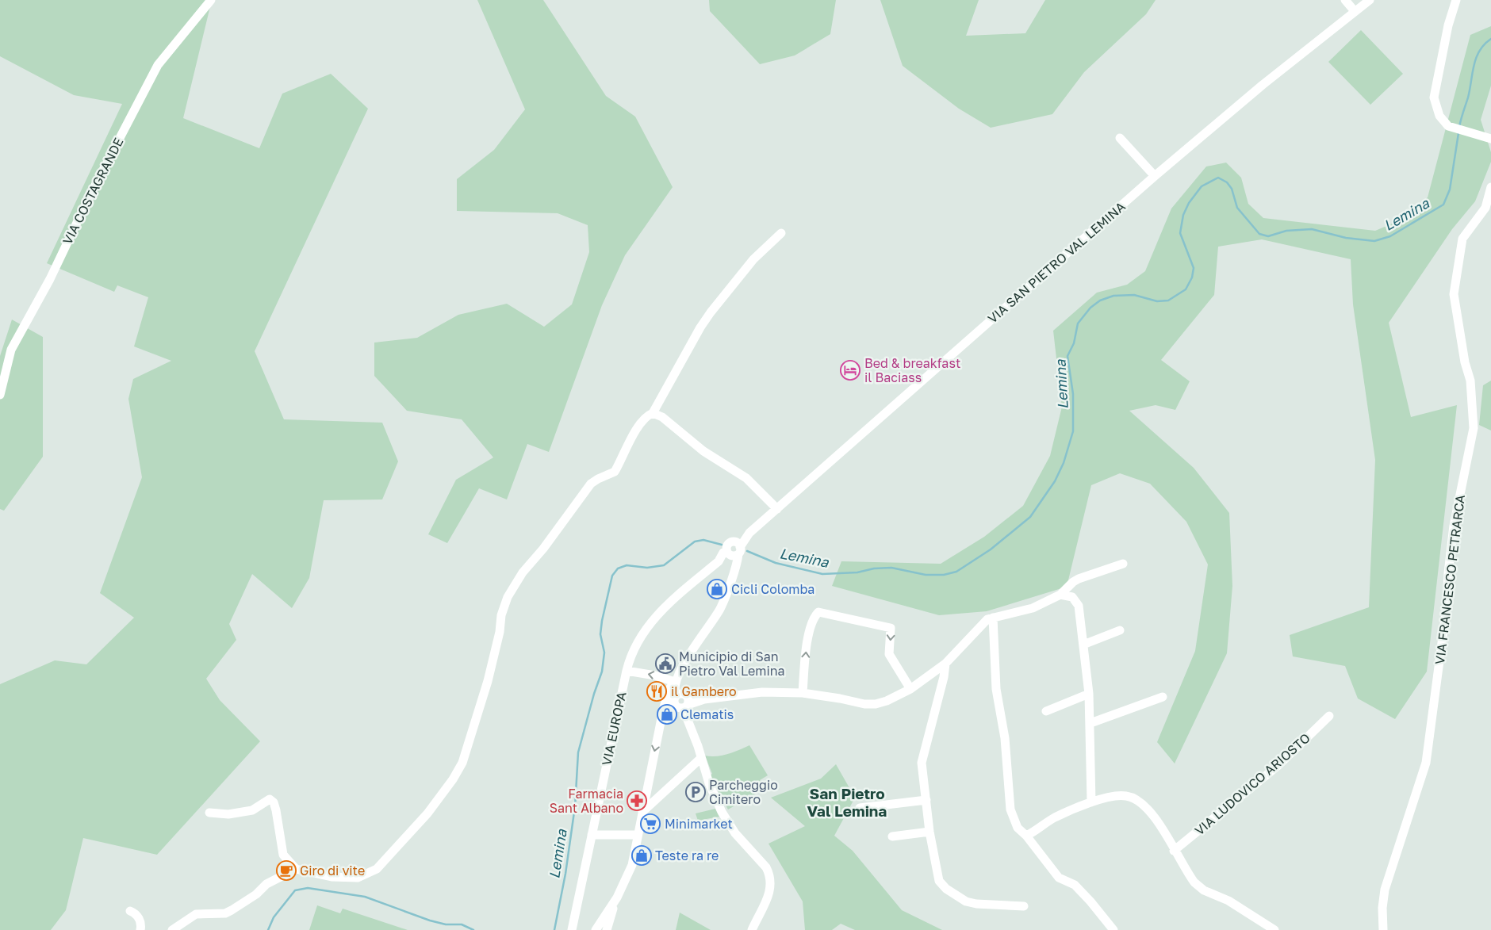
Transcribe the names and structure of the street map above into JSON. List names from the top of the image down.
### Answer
{
  "streets": {
    "street": [
      "VIA COSTAGRANDE",
      "VIA SAN PIETRO VAL LEMINA",
      "VIA FRANCESCO PETRARCA",
      "VIA EUROPA",
      "VIA LUDOVICO ARIOSTO"
    ]
  },
  "crossings": [
    ["VIA SAN PIETRO VAL LEMINA", "VIA EUROPA"]
  ],
  "districts": ["San Pietro Val Lemina"],
  "water": ["Lemina"],
  "places": {
    "hotel": ["Bed & breakfast il Baciass"],
    "shop": ["Cicli Colomba", "Clematis", "Teste ra re"],
    "public building": ["Municipio di San Pietro Val Lemina"],
    "restaurant": ["il Gambero"],
    "parking": ["Parcheggio Cimitero"],
    "pharmacy": ["Farmacia Sant Albano"],
    "supermarket": ["Minimarket"],
    "cafe": ["Giro di vite"]
  }
}
